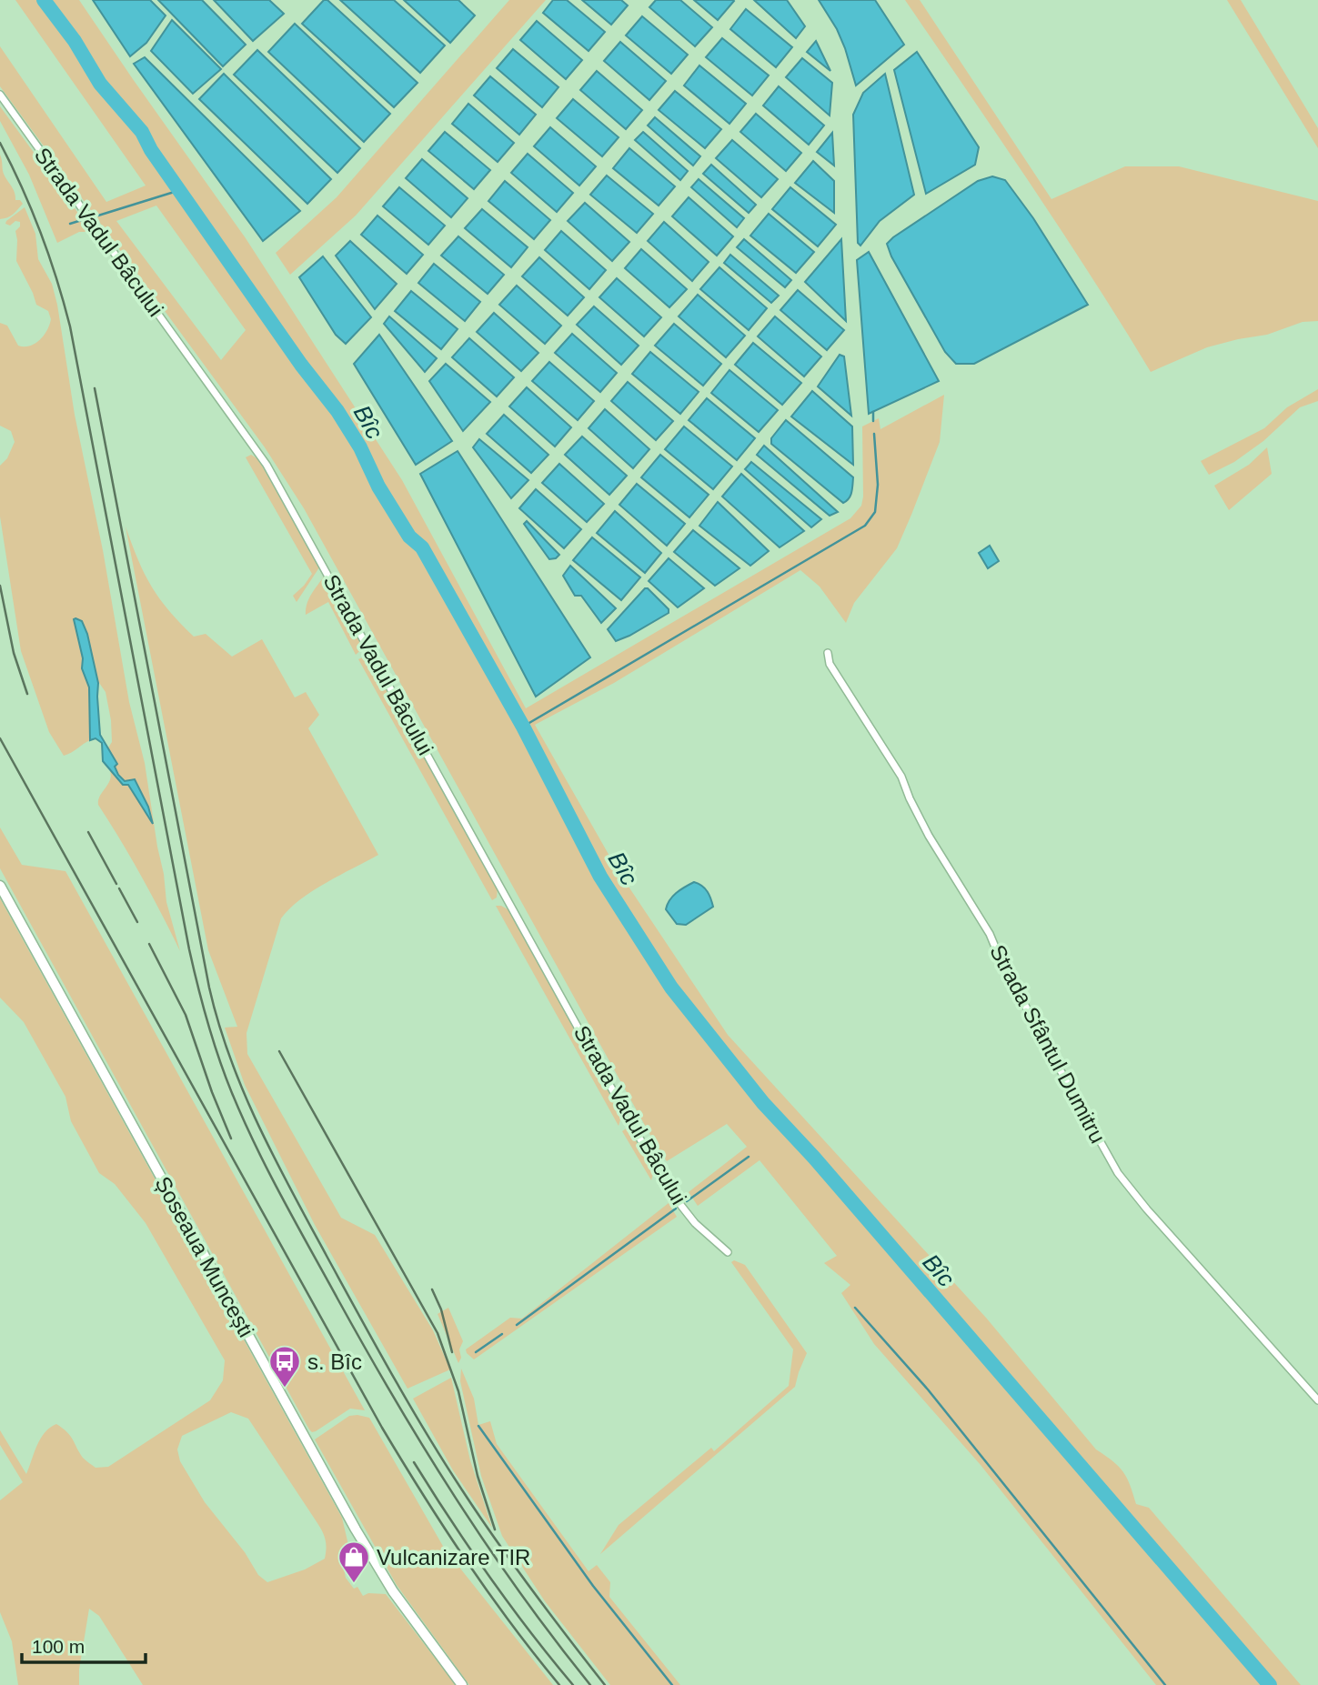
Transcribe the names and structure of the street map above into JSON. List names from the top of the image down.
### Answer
{
  "streets": {
    "main road": ["Șoseaua Muncești"],
    "street": ["Strada Vadul Bâcului", "Strada Sfântul Dumitru"]
  },
  "water": ["Bîc"],
  "places": {
    "bus stop": ["s. Bîc"],
    "shop": ["Vulcanizare TIR"]
  },
  "scale_bar": "100 m"
}
